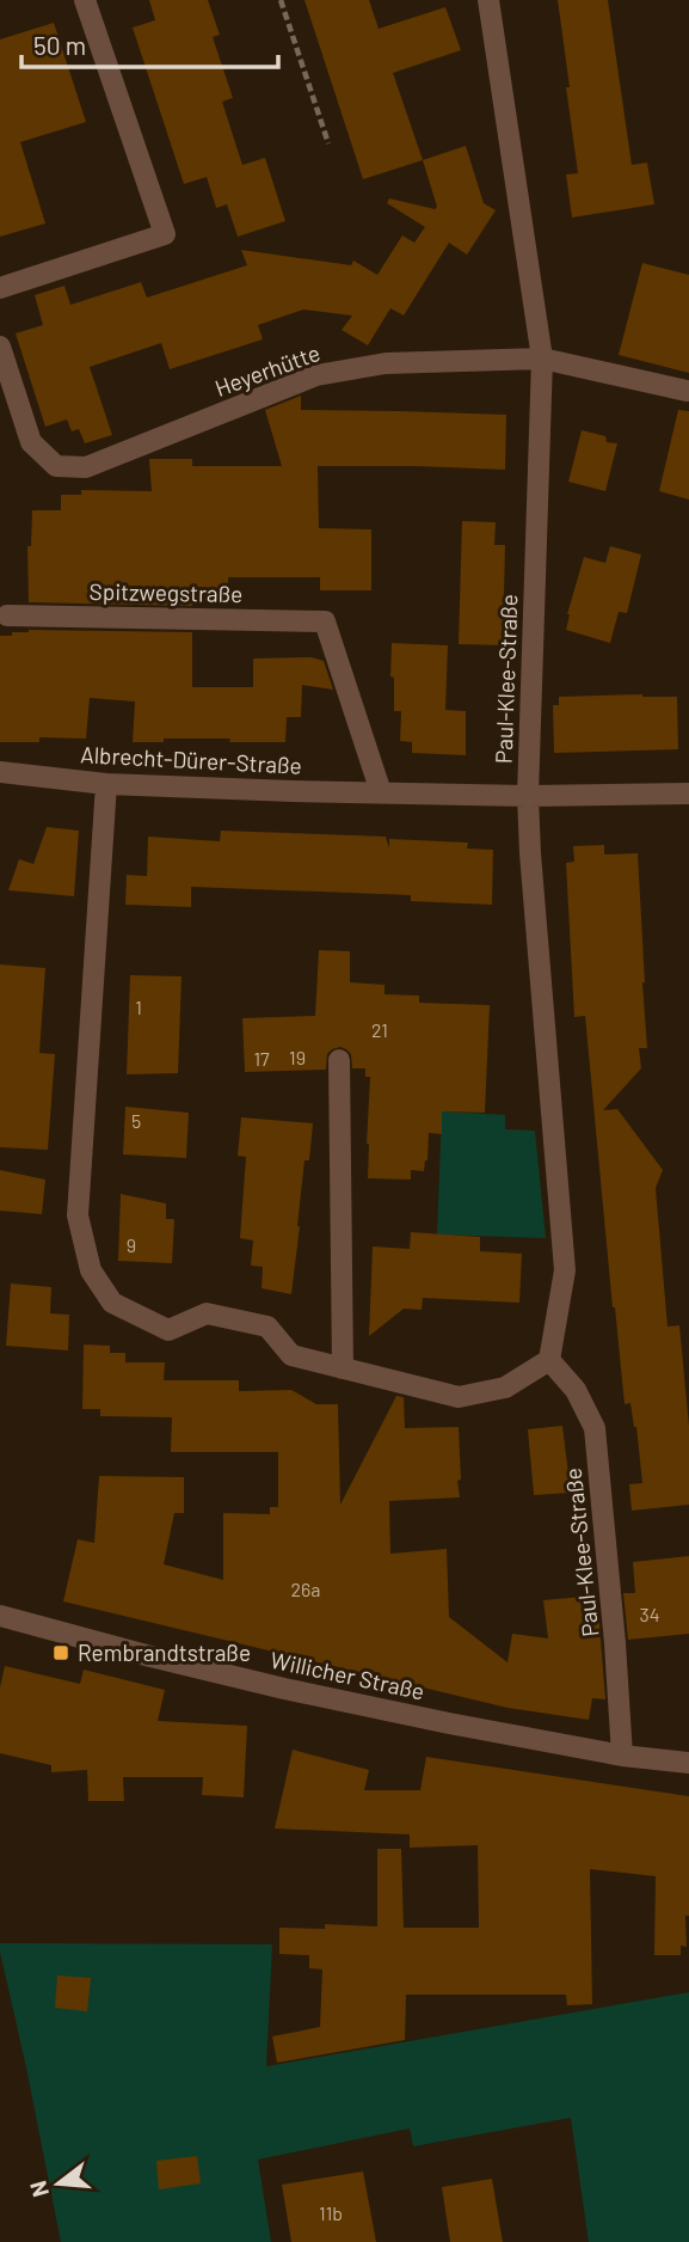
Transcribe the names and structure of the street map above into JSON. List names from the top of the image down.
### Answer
{
  "streets": {
    "street": [
      "Heyerhütte",
      "Spitzwegstraße",
      "Paul-Klee-Straße",
      "Albrecht-Dürer-Straße",
      "Willicher Straße"
    ]
  },
  "crossings": [
    ["Heyerhütte", "Paul-Klee-Straße"],
    ["Spitzwegstraße", "Albrecht-Dürer-Straße"],
    ["Paul-Klee-Straße", "Albrecht-Dürer-Straße"],
    ["Paul-Klee-Straße", "Willicher Straße"]
  ],
  "places": {
    "transit": ["Rembrandtstraße"]
  },
  "house_numbers": [
    "1",
    "21",
    "19",
    "17",
    "5",
    "9",
    "26a",
    "34",
    "11b"
  ],
  "scale_bar": "50 m",
  "north": "left"
}
